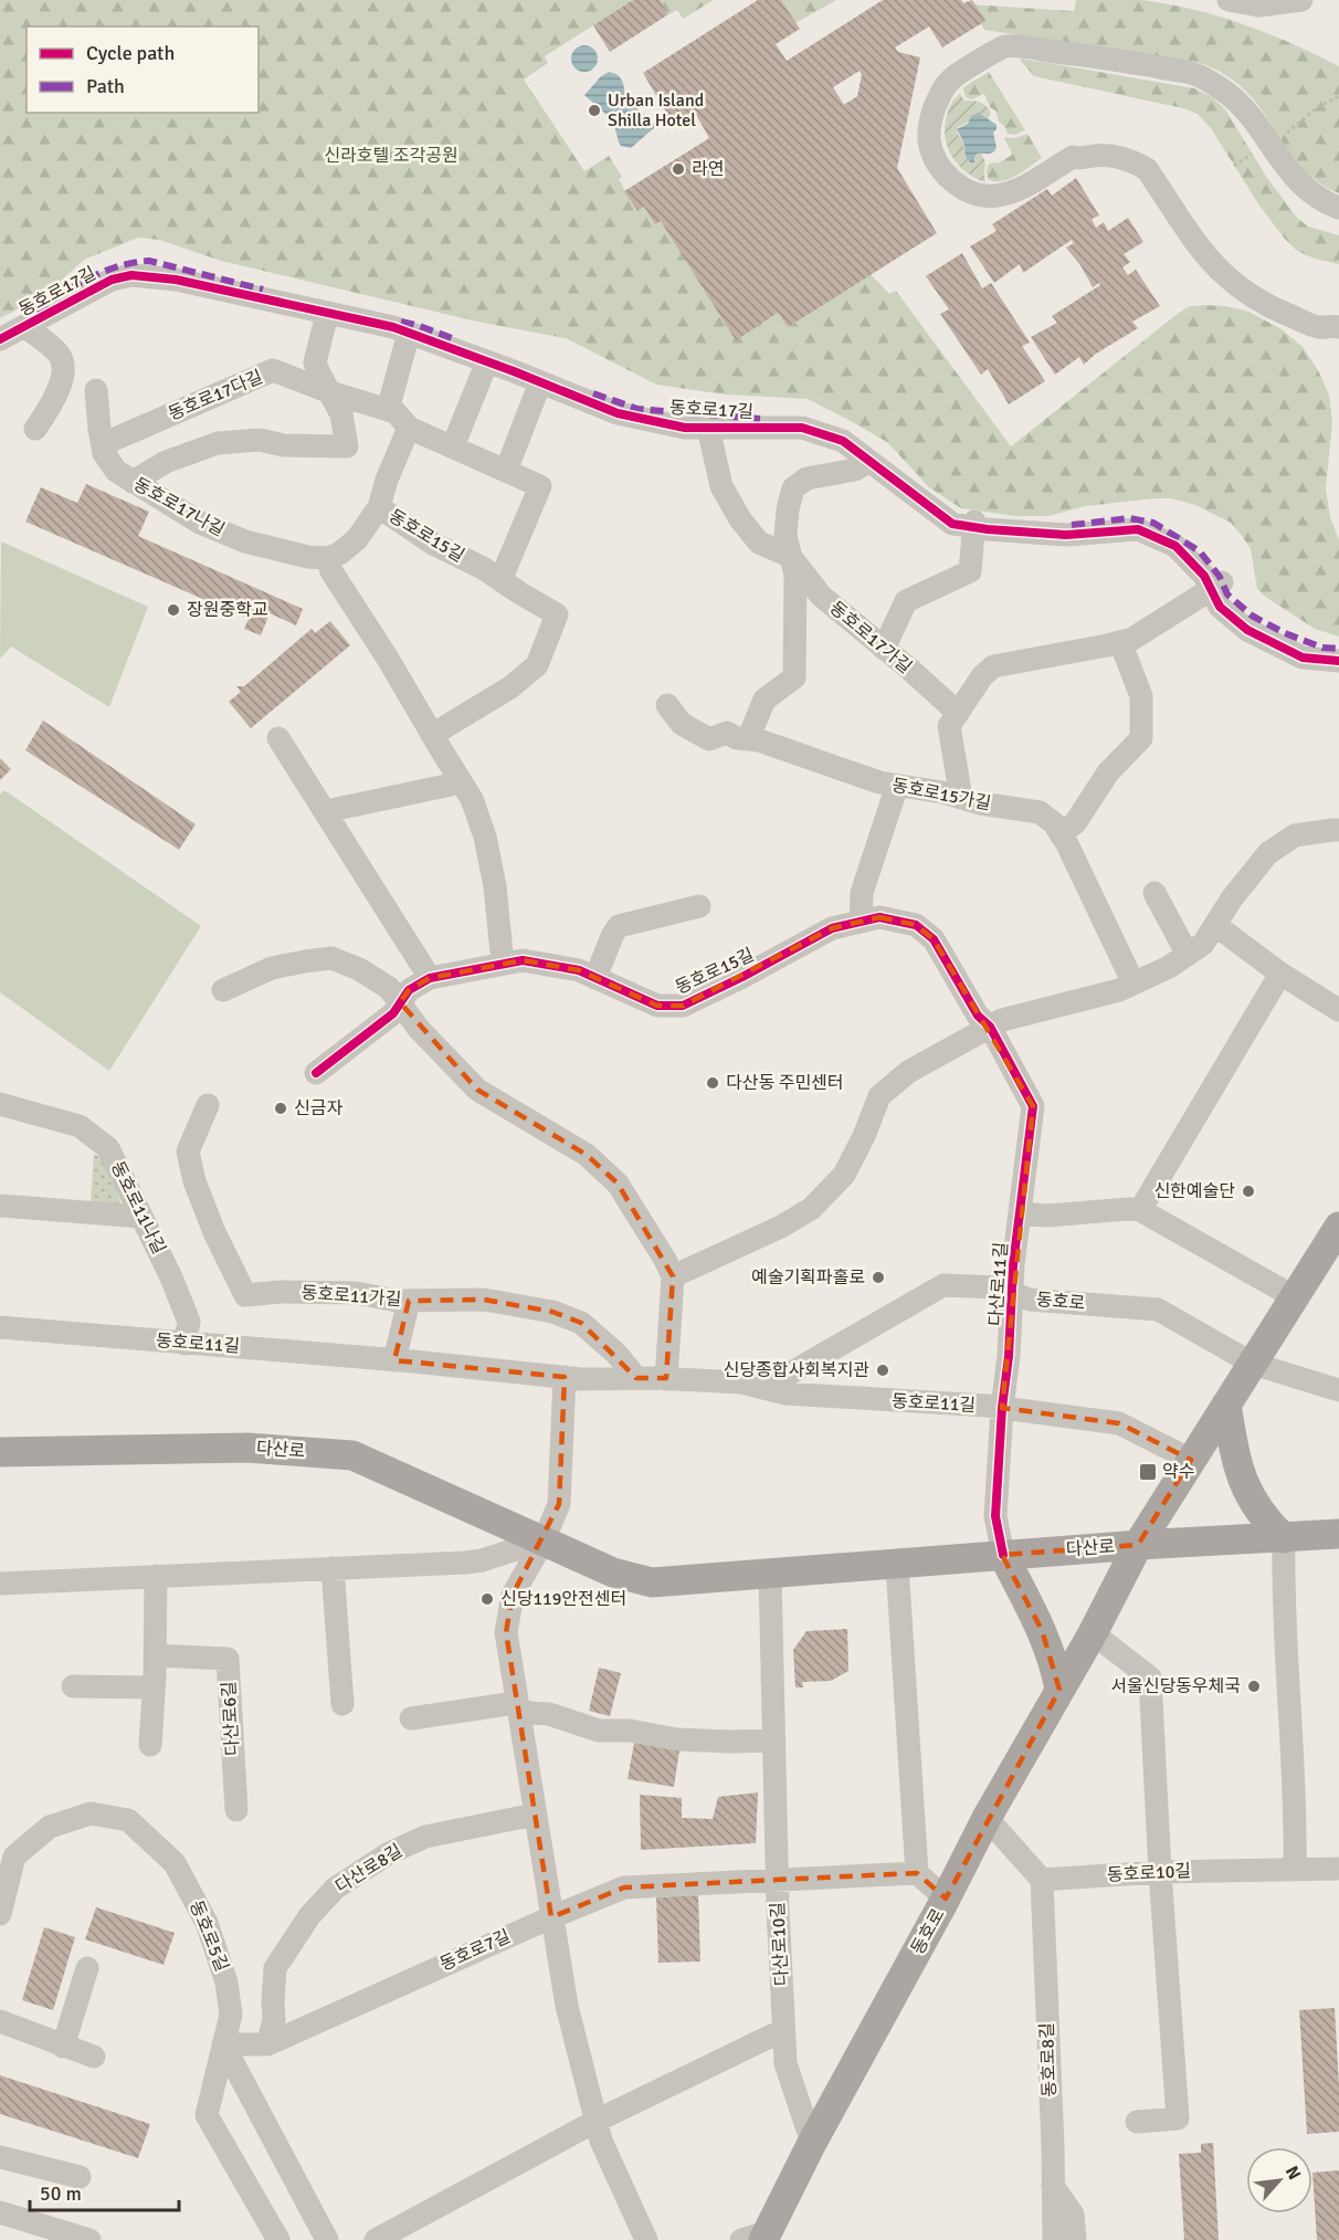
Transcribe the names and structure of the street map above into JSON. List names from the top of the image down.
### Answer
{
  "streets": {
    "main road": ["동호로", "다산로"],
    "street": [
      "동호로17길",
      "동호로17다길",
      "동호로17나길",
      "동호로15길",
      "동호로17가길",
      "동호로15가길",
      "동호로11나길",
      "다산로11길",
      "동호로11가길",
      "동호로11길",
      "다산로6길",
      "다산로8길",
      "동호로10길",
      "동호로5길",
      "다산로10길",
      "동호로7길",
      "동호로8길"
    ]
  },
  "crossings": [
    ["동호로17길", "동호로17가길"],
    ["동호로17다길", "동호로17나길"],
    ["동호로15길", "다산로11길"],
    ["동호로11나길", "동호로11길"],
    ["다산로11길", "동호로"],
    ["다산로11길", "동호로11길"],
    ["다산로11길", "다산로"],
    ["동호로11가길", "동호로11길"],
    ["동호로", "동호로11길"],
    ["동호로", "다산로"],
    ["동호로", "다산로10길"],
    ["다산로", "다산로10길"],
    ["다산로8길", "동호로7길"],
    ["동호로10길", "동호로8길"],
    ["동호로5길", "동호로7길"],
    ["다산로10길", "동호로7길"]
  ],
  "parks": ["신라호텔 조각공원"],
  "places": {
    "other": [
      "Urban Island Shilla Hotel",
      "라연",
      "장원중학교",
      "다산동 주민센터",
      "신금자",
      "신한예술단",
      "예술기획파홀로",
      "신당종합사회복지관",
      "신당119안전센터",
      "서울신당동우체국"
    ],
    "transit": ["약수"]
  },
  "legend": ["Cycle path", "Path"],
  "scale_bar": "50 m",
  "north": "top right"
}
